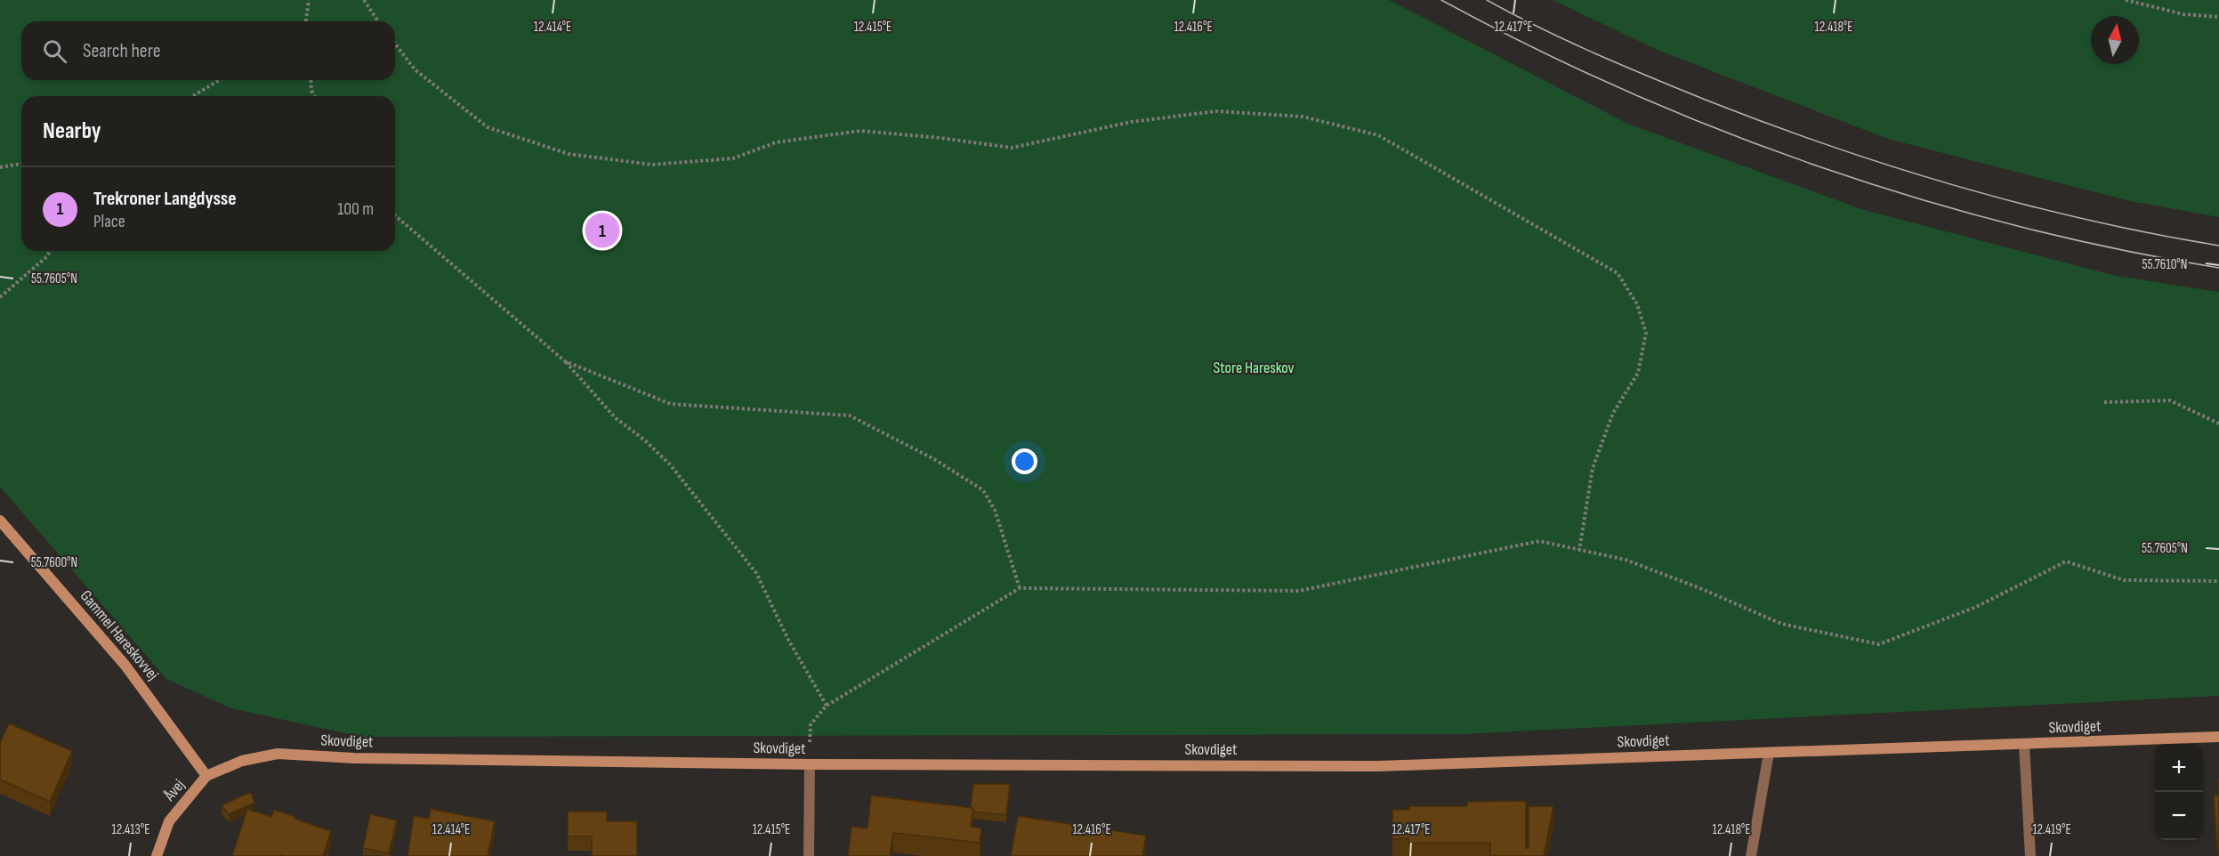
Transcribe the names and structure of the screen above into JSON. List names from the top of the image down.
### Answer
{
  "streets": {
    "street": ["Gammel Hareskovvej", "Skovdiget", "Åvej"]
  },
  "crossings": [
    ["Gammel Hareskovvej", "Skovdiget"],
    ["Gammel Hareskovvej", "Åvej"],
    ["Skovdiget", "Åvej"]
  ],
  "parks": ["Store Hareskov"],
  "north": "top",
  "page": {
    "search": "Search here",
    "heading": "Nearby",
    "list": [
      {
        "mark": "1",
        "name": "Trekroner Langdysse",
        "note": "Place",
        "value": "100 m"
      }
    ],
    "pins": "1",
    "map_buttons": ["+", "−"]
  },
  "coordinates": [
    "12.414°E",
    "12.415°E",
    "12.416°E",
    "12.417°E",
    "12.418°E",
    "55.7610°N",
    "55.7605°N",
    "55.7600°N",
    "12.413°E",
    "12.419°E"
  ]
}
